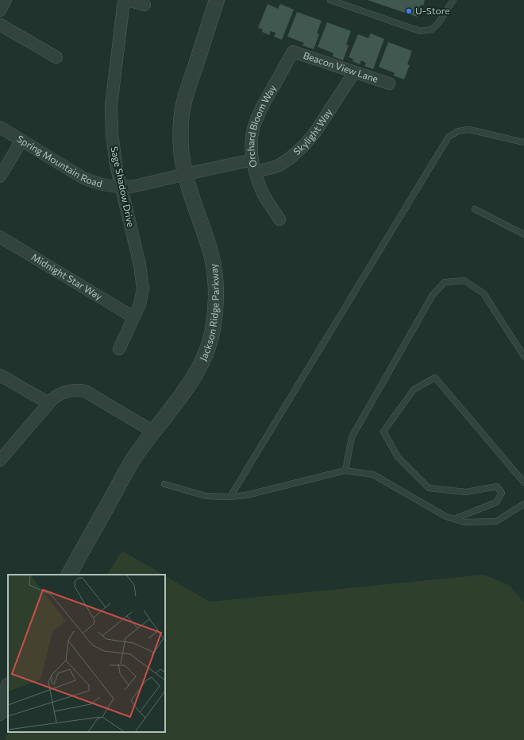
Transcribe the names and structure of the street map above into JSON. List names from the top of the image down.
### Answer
{
  "streets": {
    "street": [
      "Beacon View Lane",
      "Orchard Bloom Way",
      "Skylight Way",
      "Spring Mountain Road",
      "Sage Shadow Drive",
      "Midnight Star Way",
      "Jackson Ridge Parkway"
    ]
  },
  "crossings": [
    ["Beacon View Lane", "Orchard Bloom Way"],
    ["Beacon View Lane", "Skylight Way"],
    ["Orchard Bloom Way", "Skylight Way"],
    ["Orchard Bloom Way", "Spring Mountain Road"],
    ["Spring Mountain Road", "Sage Shadow Drive"],
    ["Spring Mountain Road", "Jackson Ridge Parkway"],
    ["Sage Shadow Drive", "Midnight Star Way"]
  ],
  "places": ["U-Store"]
}
